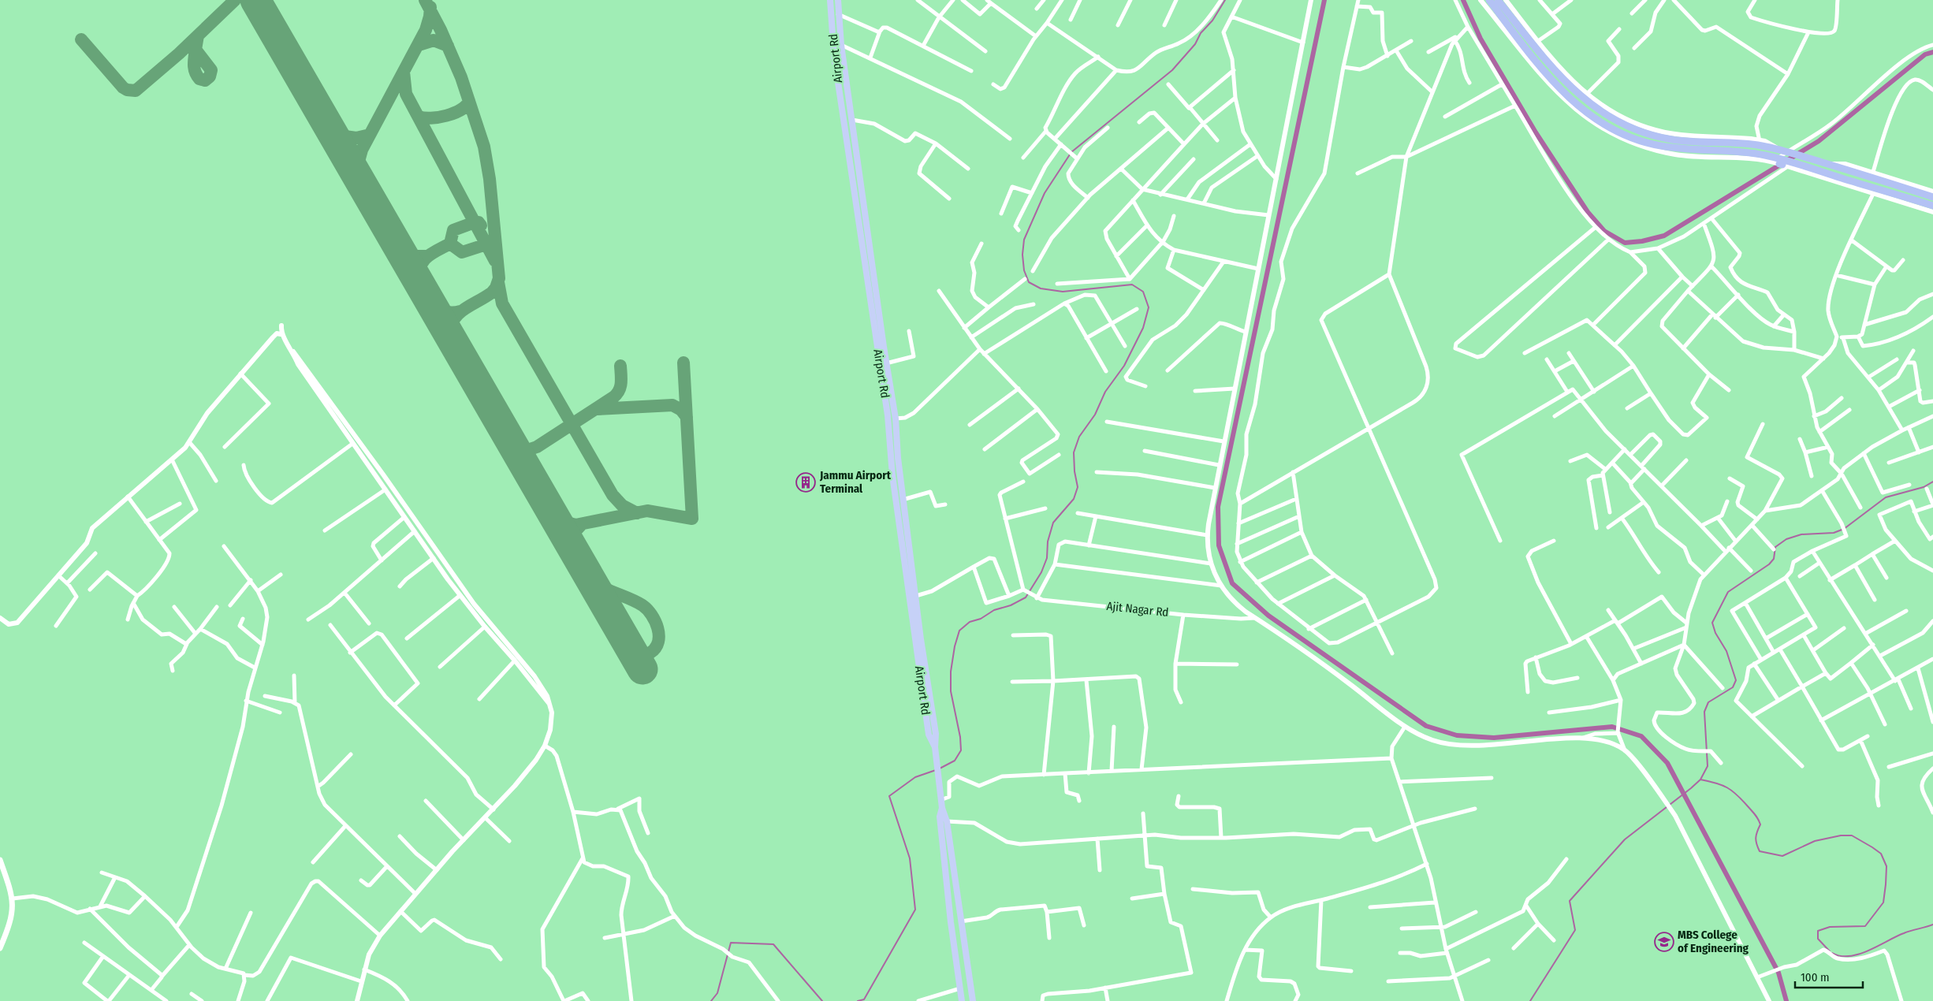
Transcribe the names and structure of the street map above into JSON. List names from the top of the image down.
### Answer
{
  "streets": {
    "main road": ["Airport Rd"],
    "street": ["Ajit Nagar Rd"]
  },
  "places": {
    "building": ["Jammu Airport Terminal"],
    "school or university": ["MBS College of Engineering"]
  },
  "scale_bar": "100 m"
}
